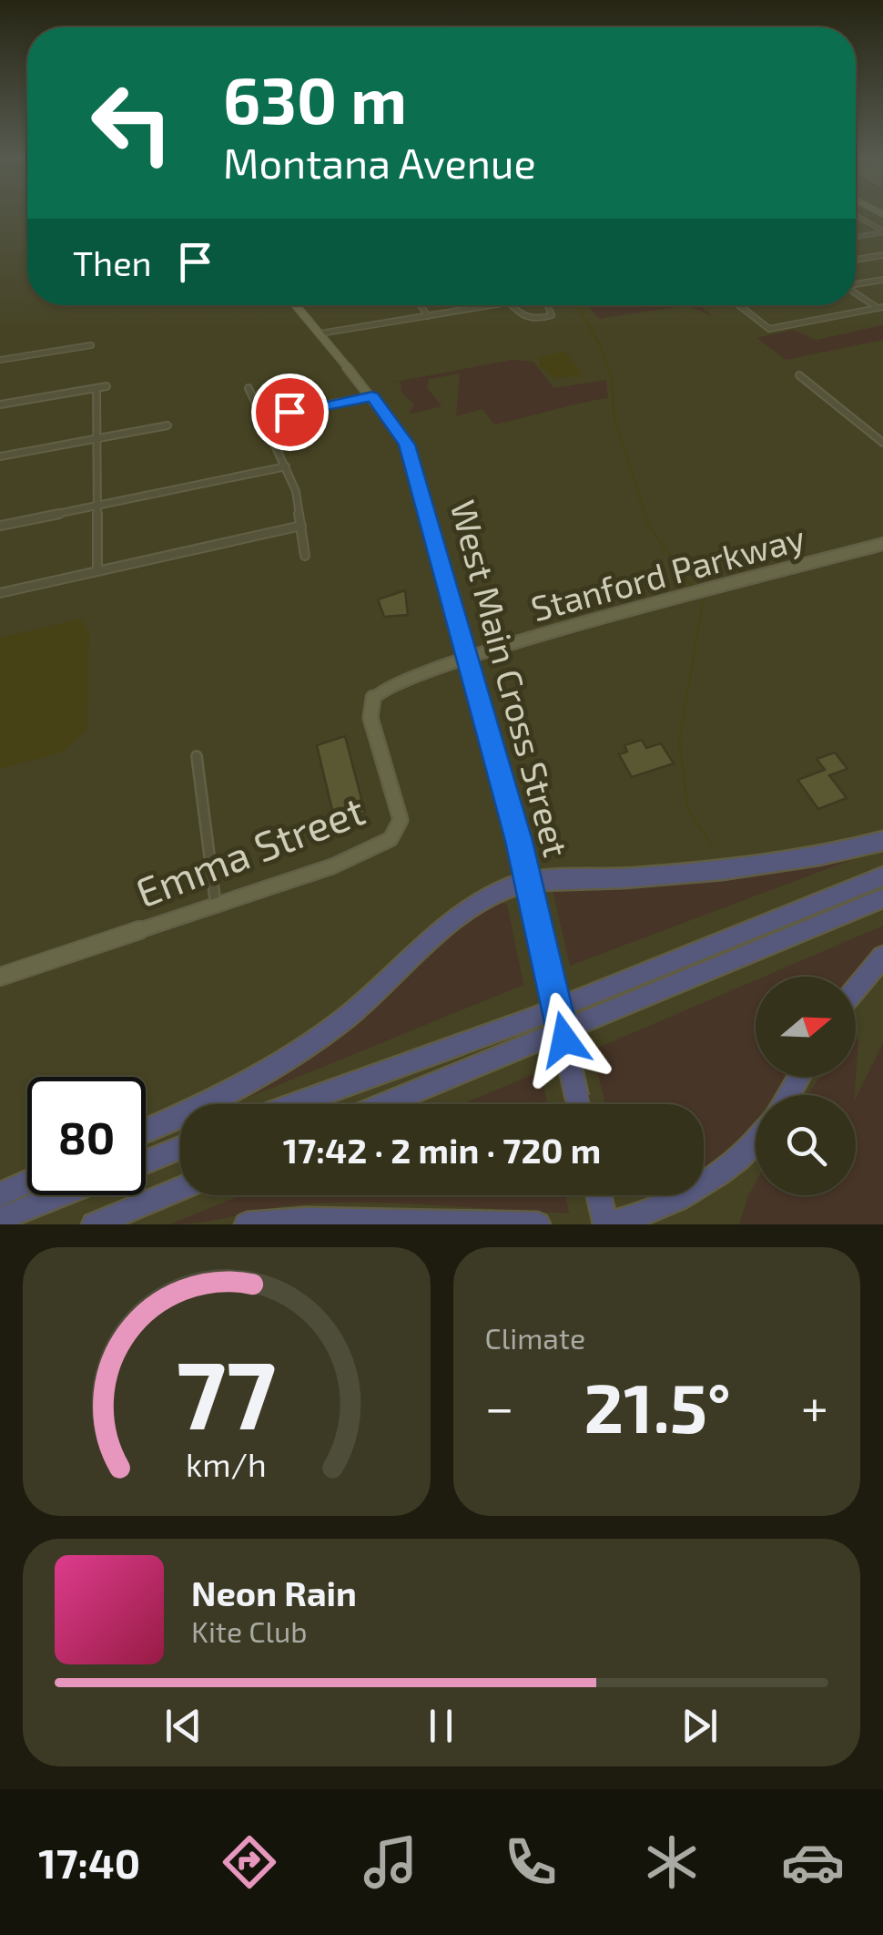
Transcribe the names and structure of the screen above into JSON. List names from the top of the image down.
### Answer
{
  "streets": {
    "highway": ["West Main Cross Street"],
    "street": ["Stanford Parkway", "Emma Street"]
  },
  "crossings": [
    ["Stanford Parkway", "West Main Cross Street"],
    ["Stanford Parkway", "Emma Street"],
    ["West Main Cross Street", "Emma Street"]
  ],
  "north": "right",
  "page": {
    "turn": ["630 m", "Montana Avenue"],
    "then": "Then",
    "limit": "80",
    "trip": "17:42 · 2 min · 720 m",
    "tile": "Climate",
    "heat": ["−", "21.5°", "+"],
    "song": ["Neon Rain", "Kite Club"],
    "tabs": "17:40",
    "gauge": ["77", "km/h"]
  }
}
